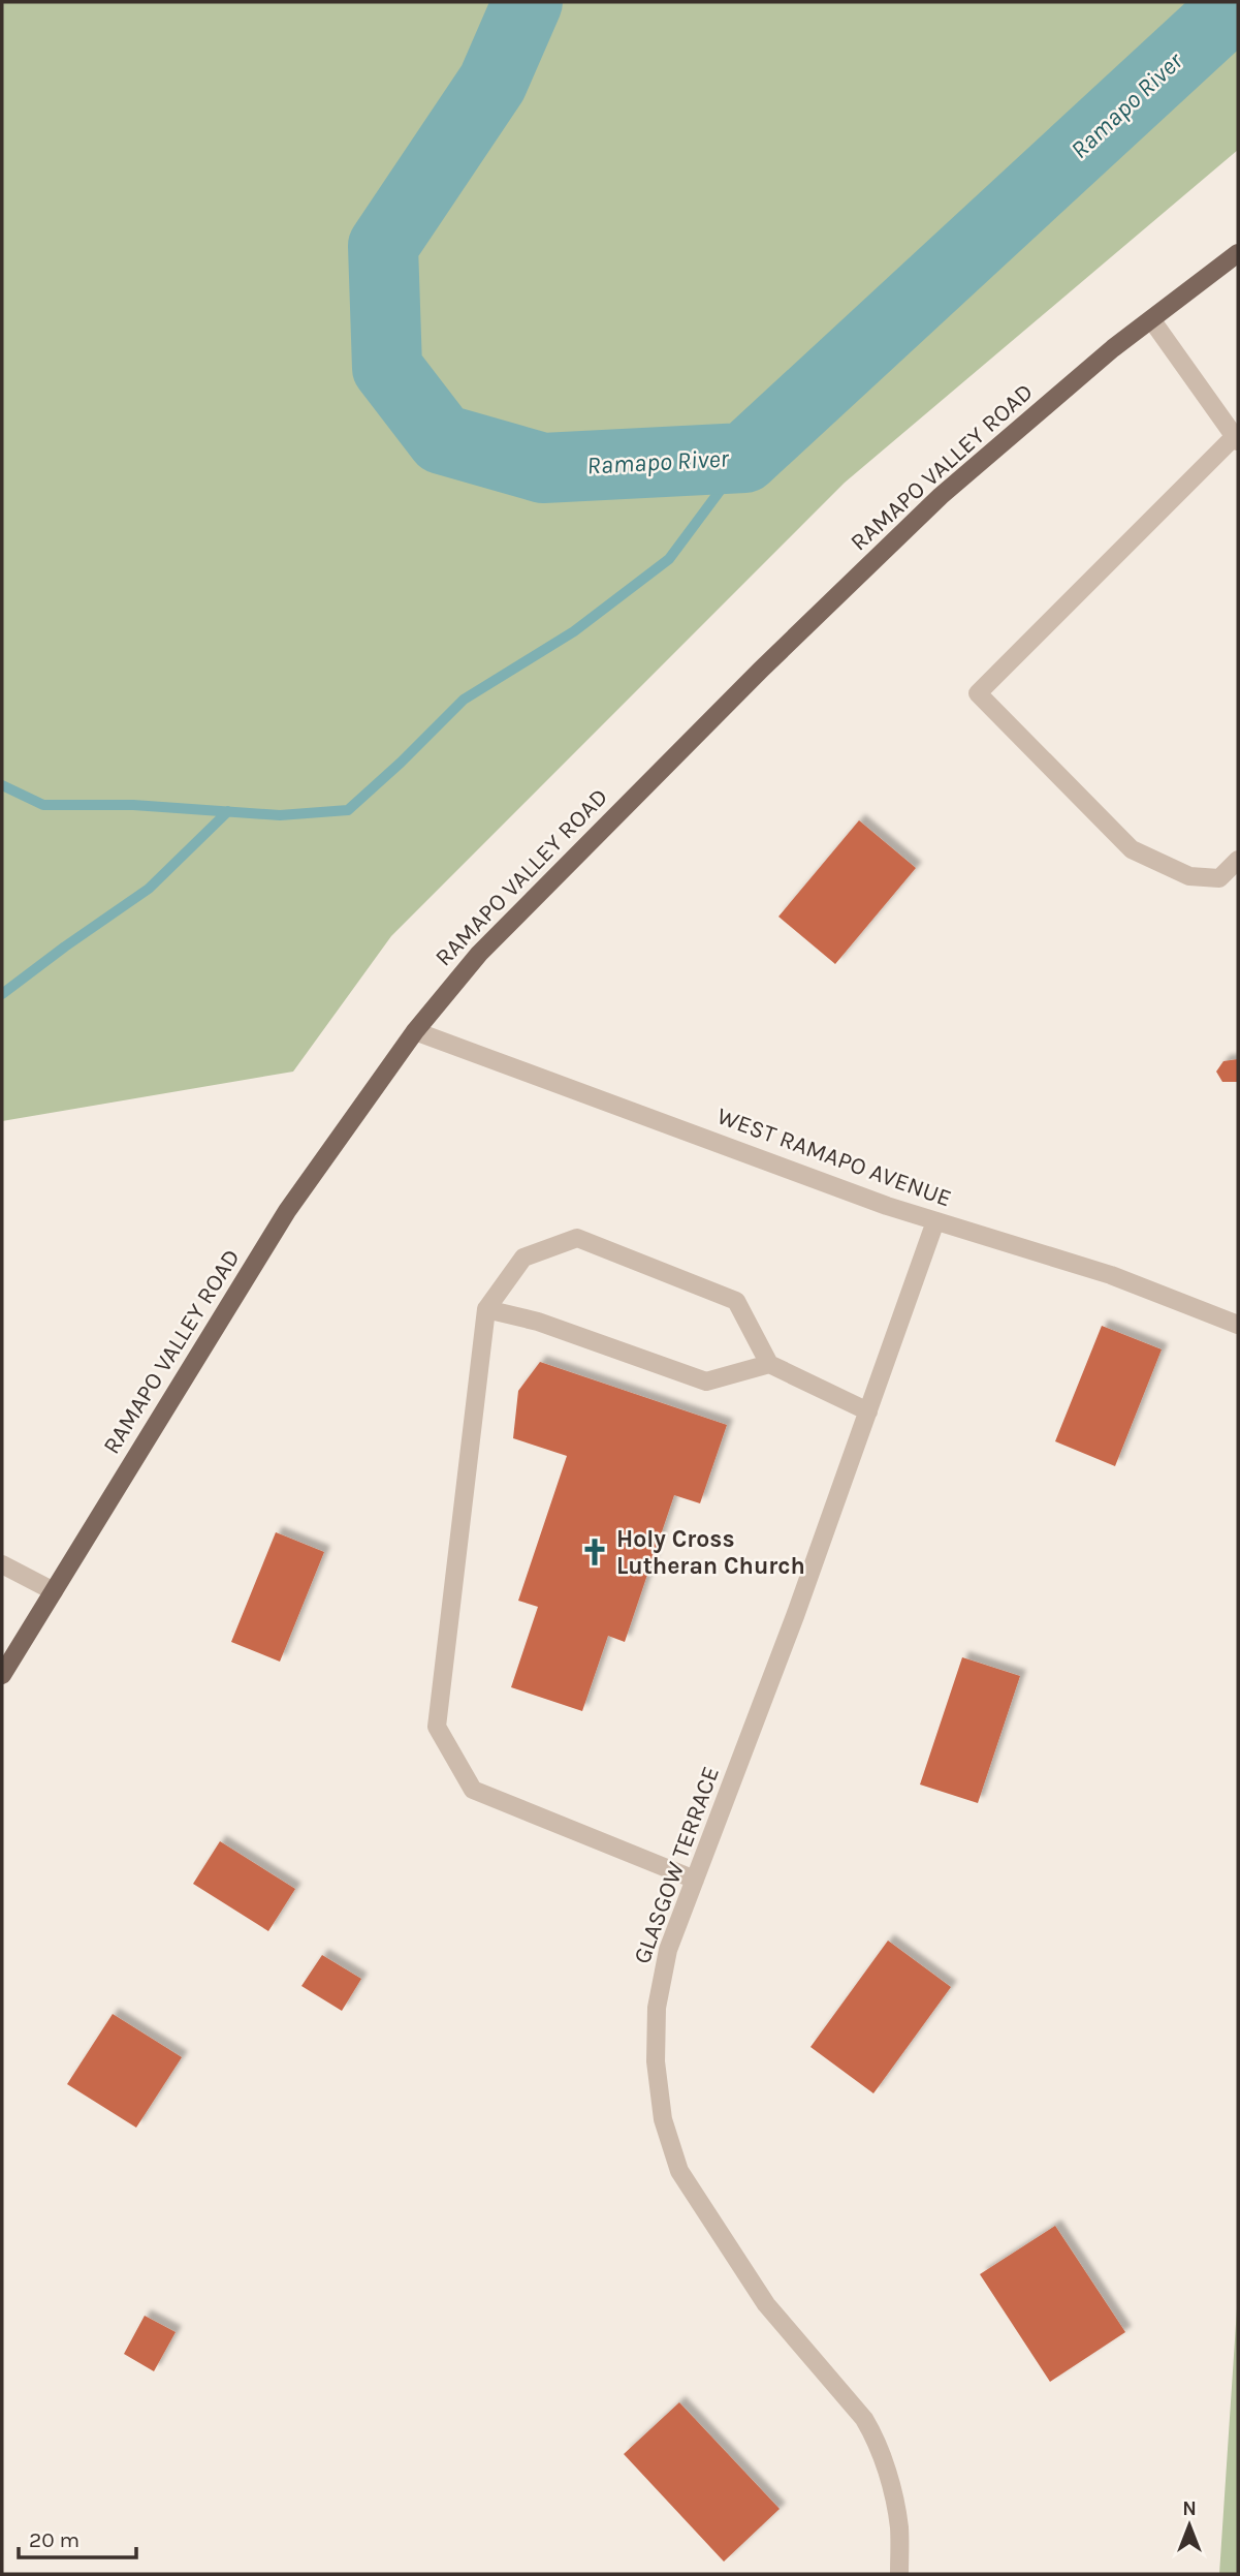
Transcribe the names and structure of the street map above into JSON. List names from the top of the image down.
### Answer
{
  "streets": {
    "main road": ["RAMAPO VALLEY ROAD"],
    "street": ["WEST RAMAPO AVENUE", "GLASGOW TERRACE"]
  },
  "crossings": [
    ["RAMAPO VALLEY ROAD", "WEST RAMAPO AVENUE"],
    ["WEST RAMAPO AVENUE", "GLASGOW TERRACE"]
  ],
  "water": ["Ramapo River"],
  "places": {
    "church": ["Holy Cross Lutheran Church"]
  },
  "scale_bar": "20 m",
  "north": "top"
}
